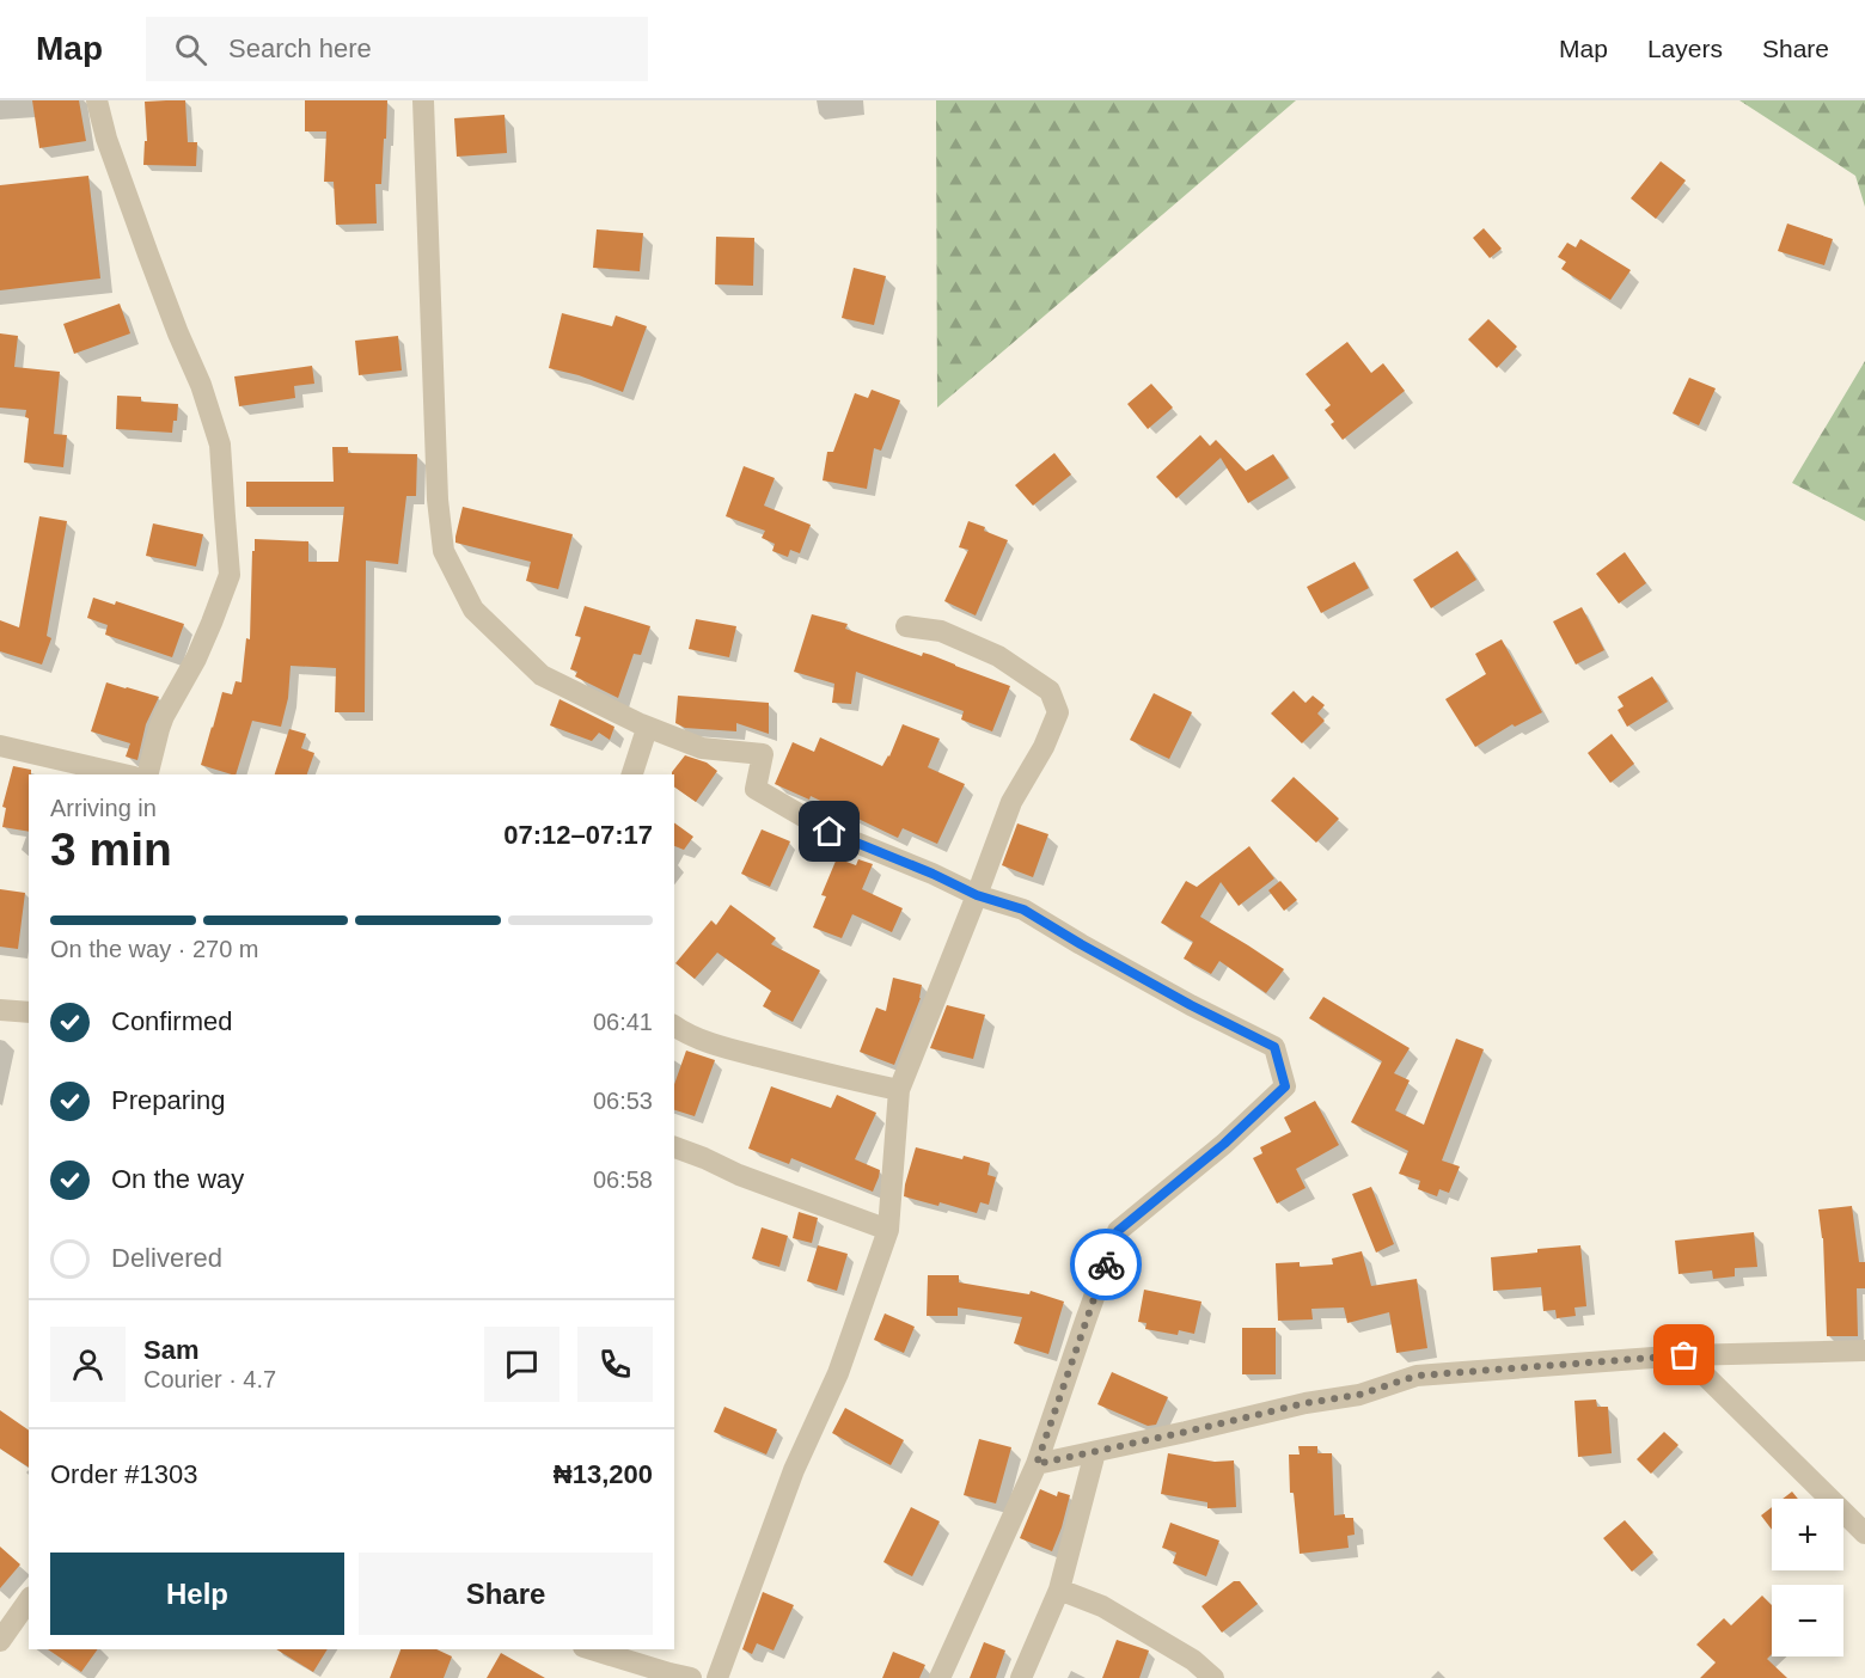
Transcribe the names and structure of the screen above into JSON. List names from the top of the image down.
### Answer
{
  "page": {
    "header": "Map",
    "search": "Search here",
    "nav": ["Map", "Layers", "Share"],
    "heading": ["3 min", "Arriving in", "07:12–07:17"],
    "panel": [
      "Sam",
      "Courier · 4.7",
      "Order #1303",
      "₦13,200"
    ],
    "bar": "On the way · 270 m",
    "list": [
      ["Confirmed", "06:41"],
      ["Preparing", "06:53"],
      ["On the way", "06:58"],
      "Delivered"
    ],
    "map_buttons": ["+", "−"],
    "buttons": ["Help", "Share"]
  }
}
